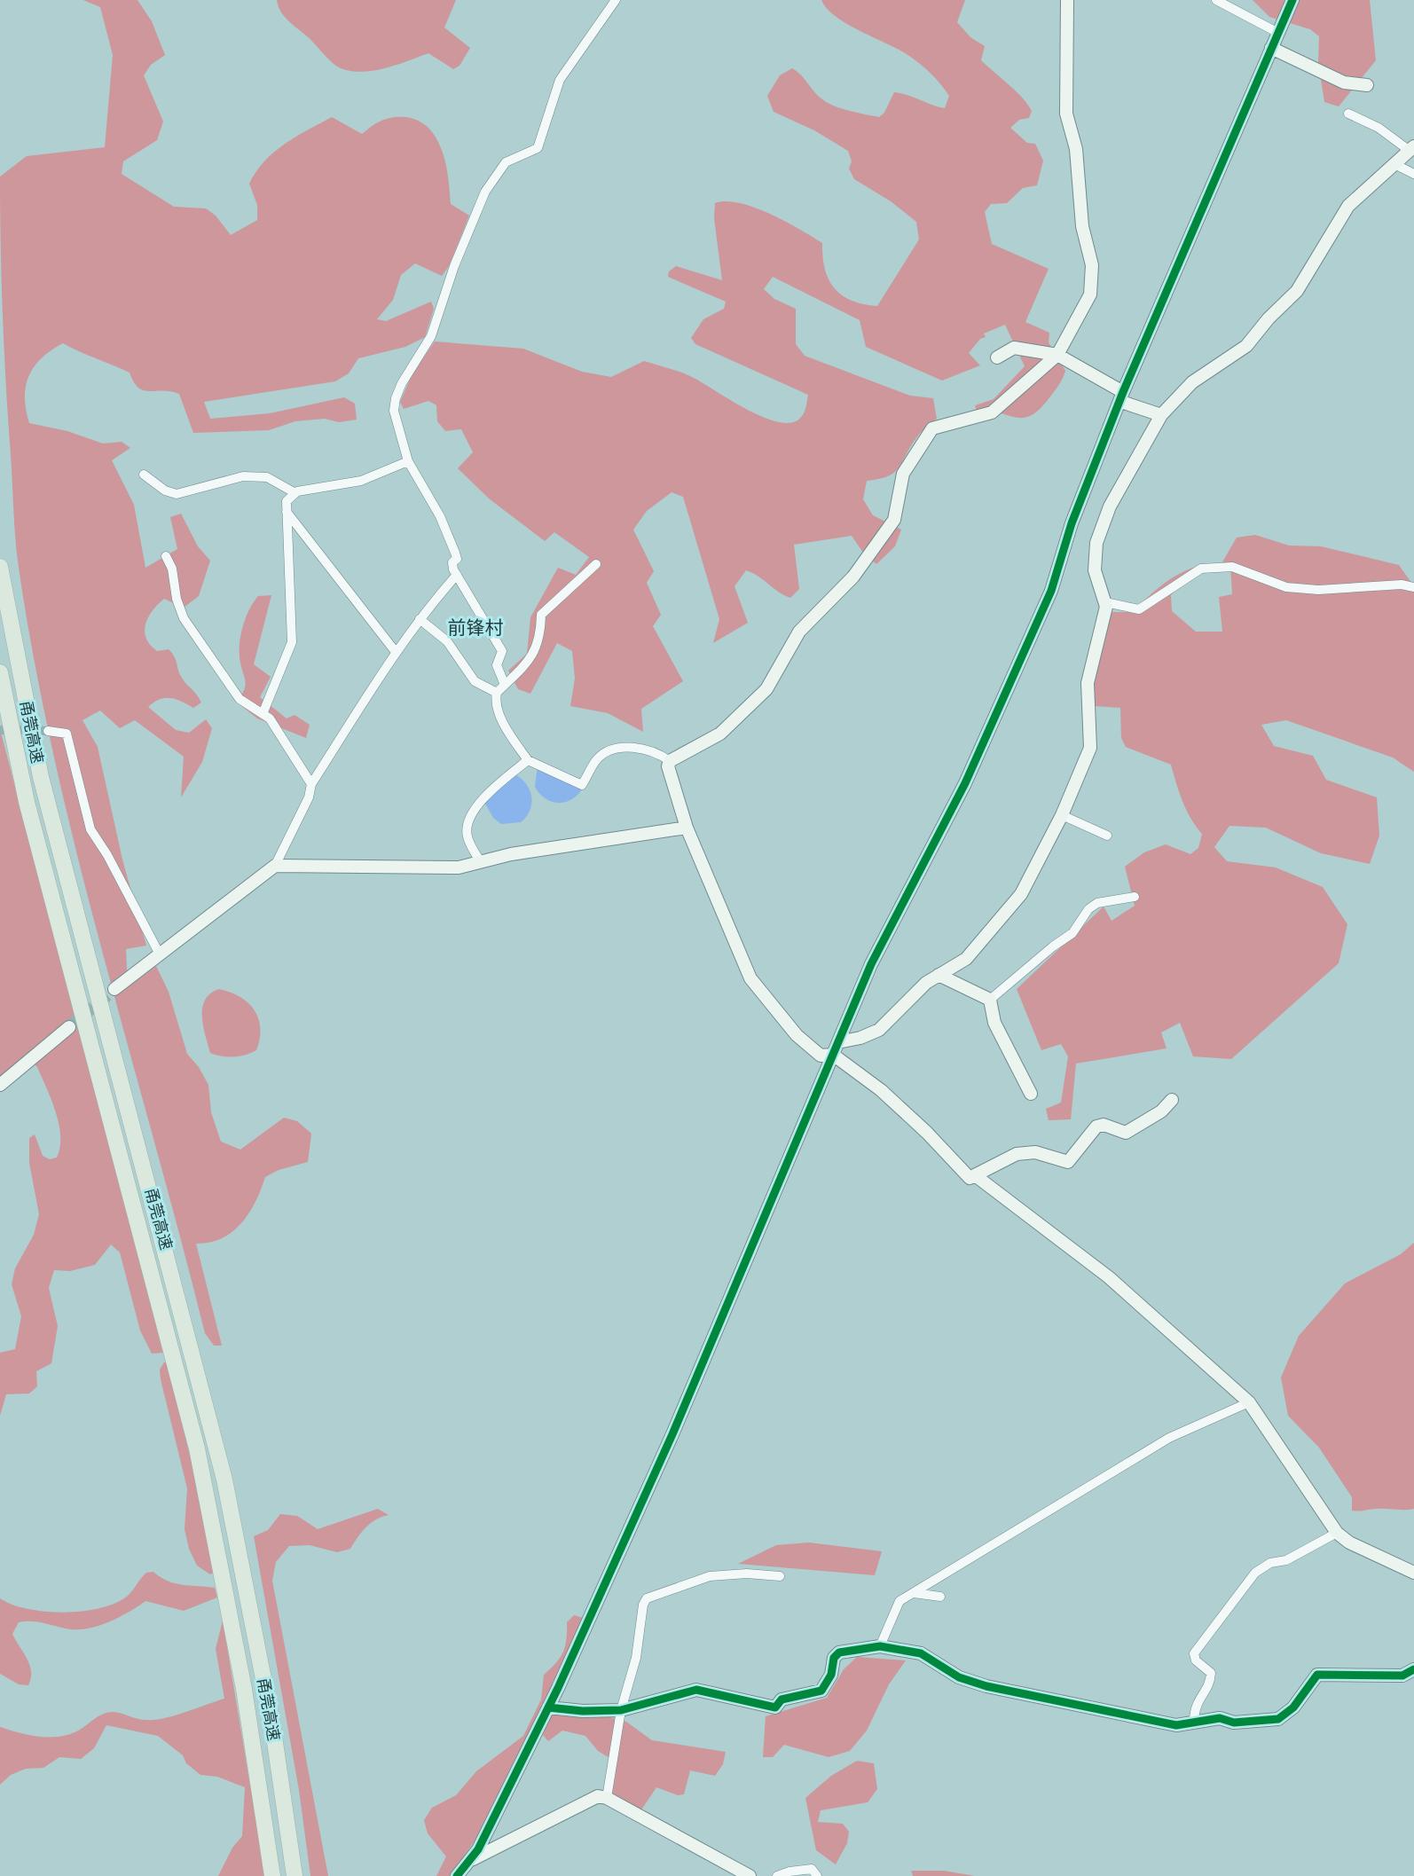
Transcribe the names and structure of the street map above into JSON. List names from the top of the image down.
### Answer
{
  "streets": {
    "highway": ["甬莞高速"]
  },
  "districts": ["前锋村"]
}
